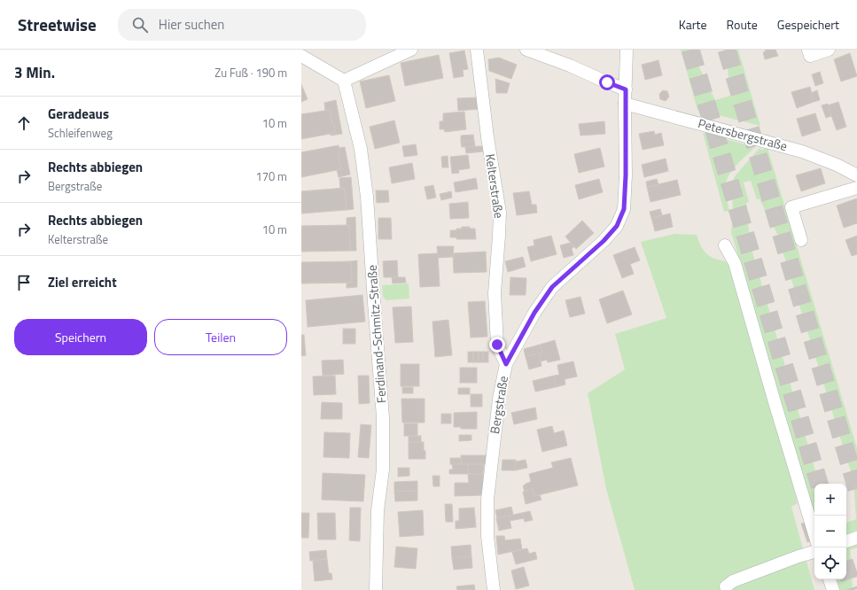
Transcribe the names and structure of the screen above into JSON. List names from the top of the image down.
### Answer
{
  "streets": {
    "street": [
      "Petersbergstraße",
      "Kelterstraße",
      "Ferdinand-Schmitz-Straße",
      "Bergstraße"
    ]
  },
  "crossings": [
    ["Petersbergstraße", "Bergstraße"],
    ["Kelterstraße", "Bergstraße"]
  ],
  "page": {
    "header": "Streetwise",
    "search": "Hier suchen",
    "nav": ["Karte", "Route", "Gespeichert"],
    "heading": ["3 Min.", "Zu Fuß · 190 m"],
    "list": [
      ["Geradeaus", "Schleifenweg", "10 m"],
      ["Rechts abbiegen", "Bergstraße", "170 m"],
      ["Rechts abbiegen", "Kelterstraße", "10 m"],
      "Ziel erreicht"
    ],
    "buttons": ["Speichern", "Teilen"],
    "map_buttons": ["+", "−"]
  }
}
